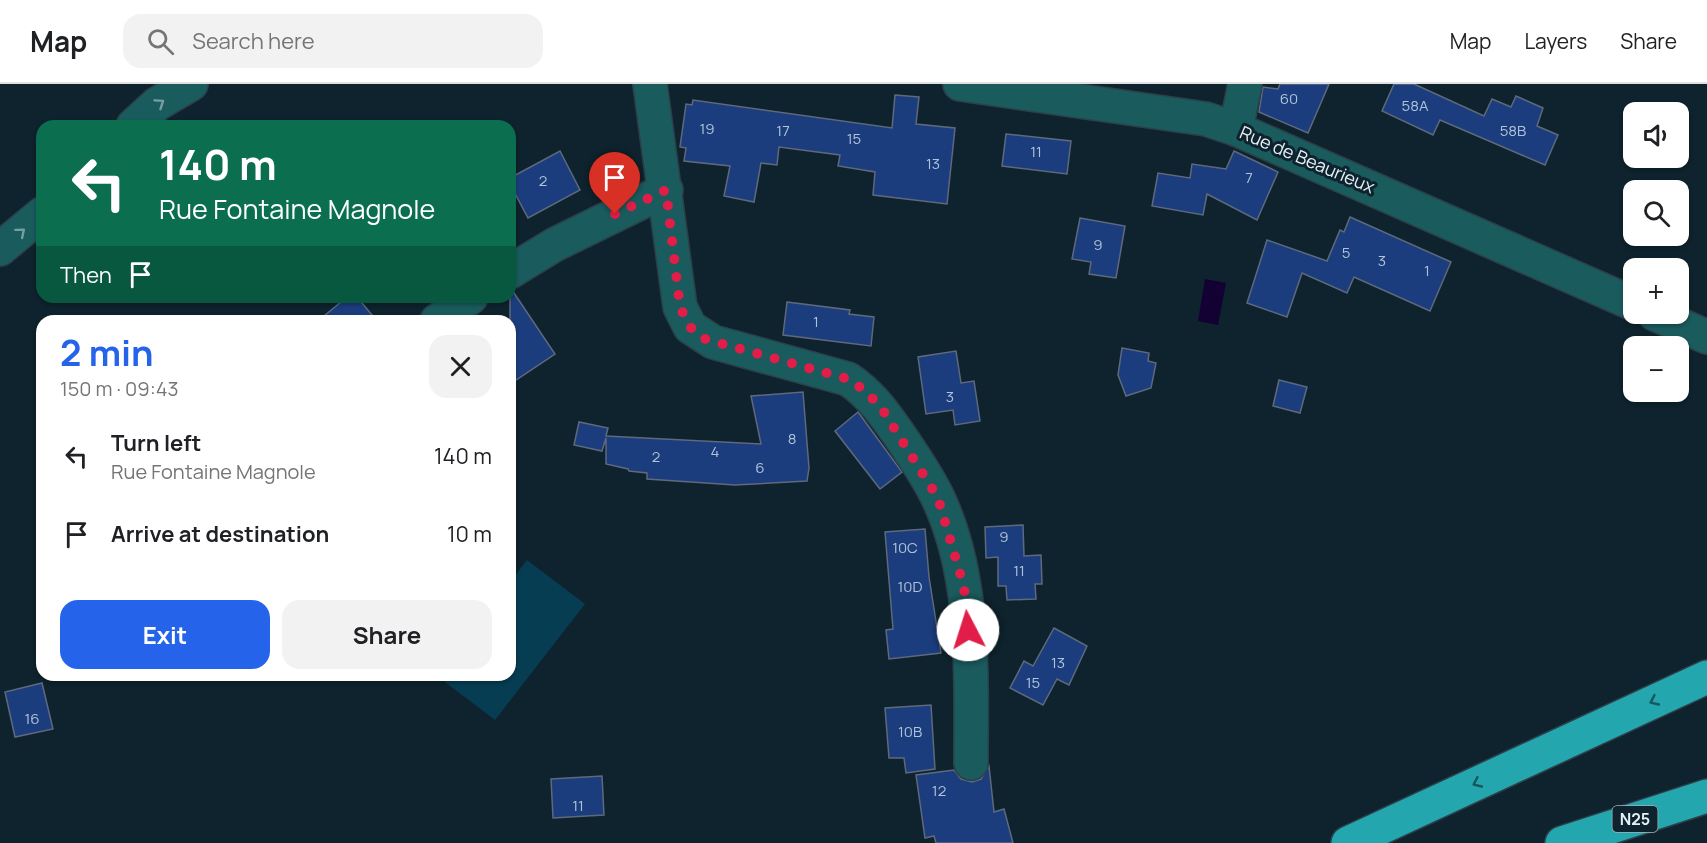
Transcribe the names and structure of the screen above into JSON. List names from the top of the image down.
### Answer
{
  "streets": {
    "highway": ["N25"],
    "street": ["Rue de Beaurieux"]
  },
  "house_numbers": [
    "60",
    "58A",
    "19",
    "17",
    "58B",
    "15",
    "11",
    "13",
    "7",
    "2",
    "9",
    "5",
    "3",
    "1",
    "1",
    "3",
    "8",
    "4",
    "2",
    "6",
    "9",
    "10C",
    "11",
    "10D",
    "13",
    "15",
    "16",
    "10B",
    "12",
    "11"
  ],
  "page": {
    "header": "Map",
    "search": "Search here",
    "nav": ["Map", "Layers", "Share"],
    "map_buttons": ["+", "−"],
    "turn": ["140 m", "Rue Fontaine Magnole"],
    "then": "Then",
    "heading": ["2 min", "150 m · 09:43"],
    "list": [
      {
        "name": "Turn left",
        "note": "Rue Fontaine Magnole",
        "value": "140 m"
      },
      {
        "name": "Arrive at destination",
        "value": "10 m"
      }
    ],
    "buttons": ["Exit", "Share"]
  }
}
